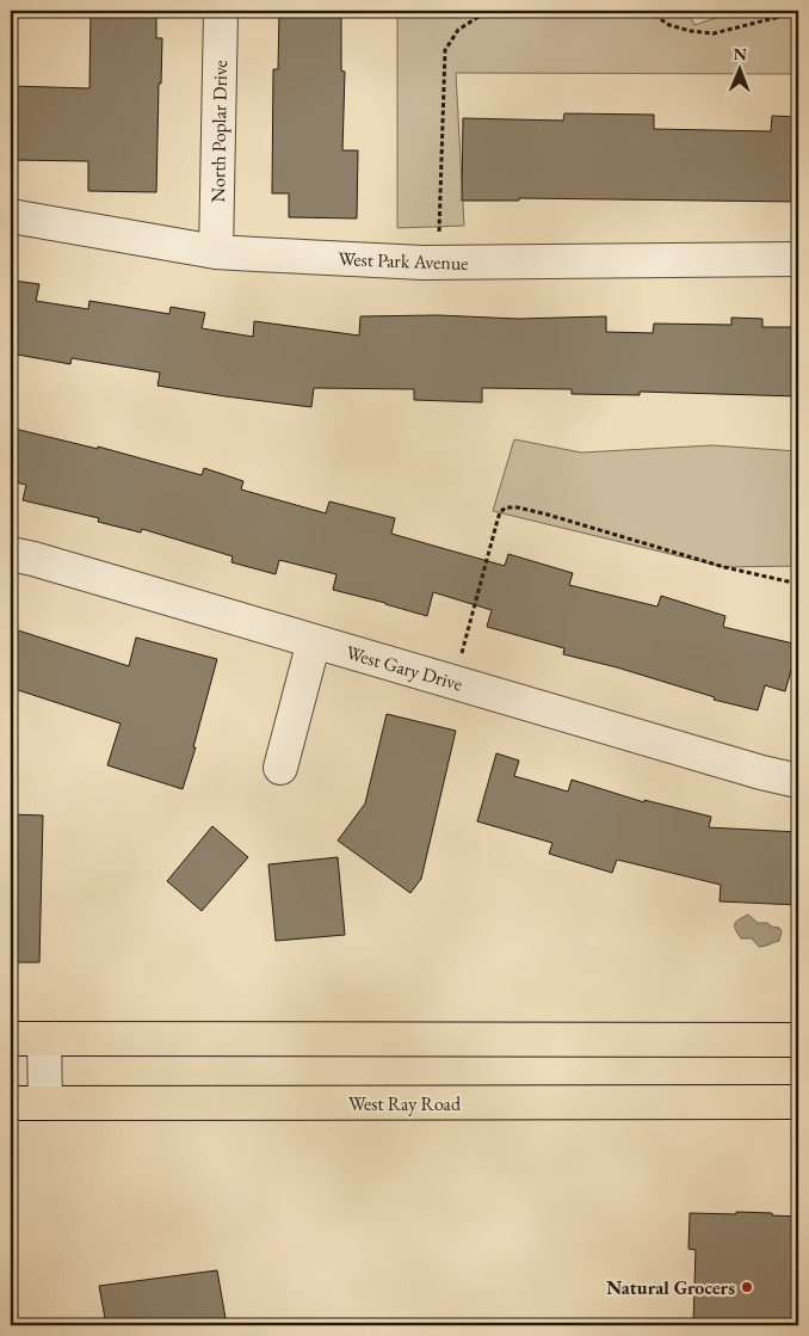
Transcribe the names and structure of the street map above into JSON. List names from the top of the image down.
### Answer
{
  "streets": {
    "main road": ["West Ray Road"],
    "street": ["North Poplar Drive", "West Park Avenue", "West Gary Drive"]
  },
  "crossings": [
    ["North Poplar Drive", "West Park Avenue"]
  ],
  "places": ["Natural Grocers"],
  "north": "top"
}
